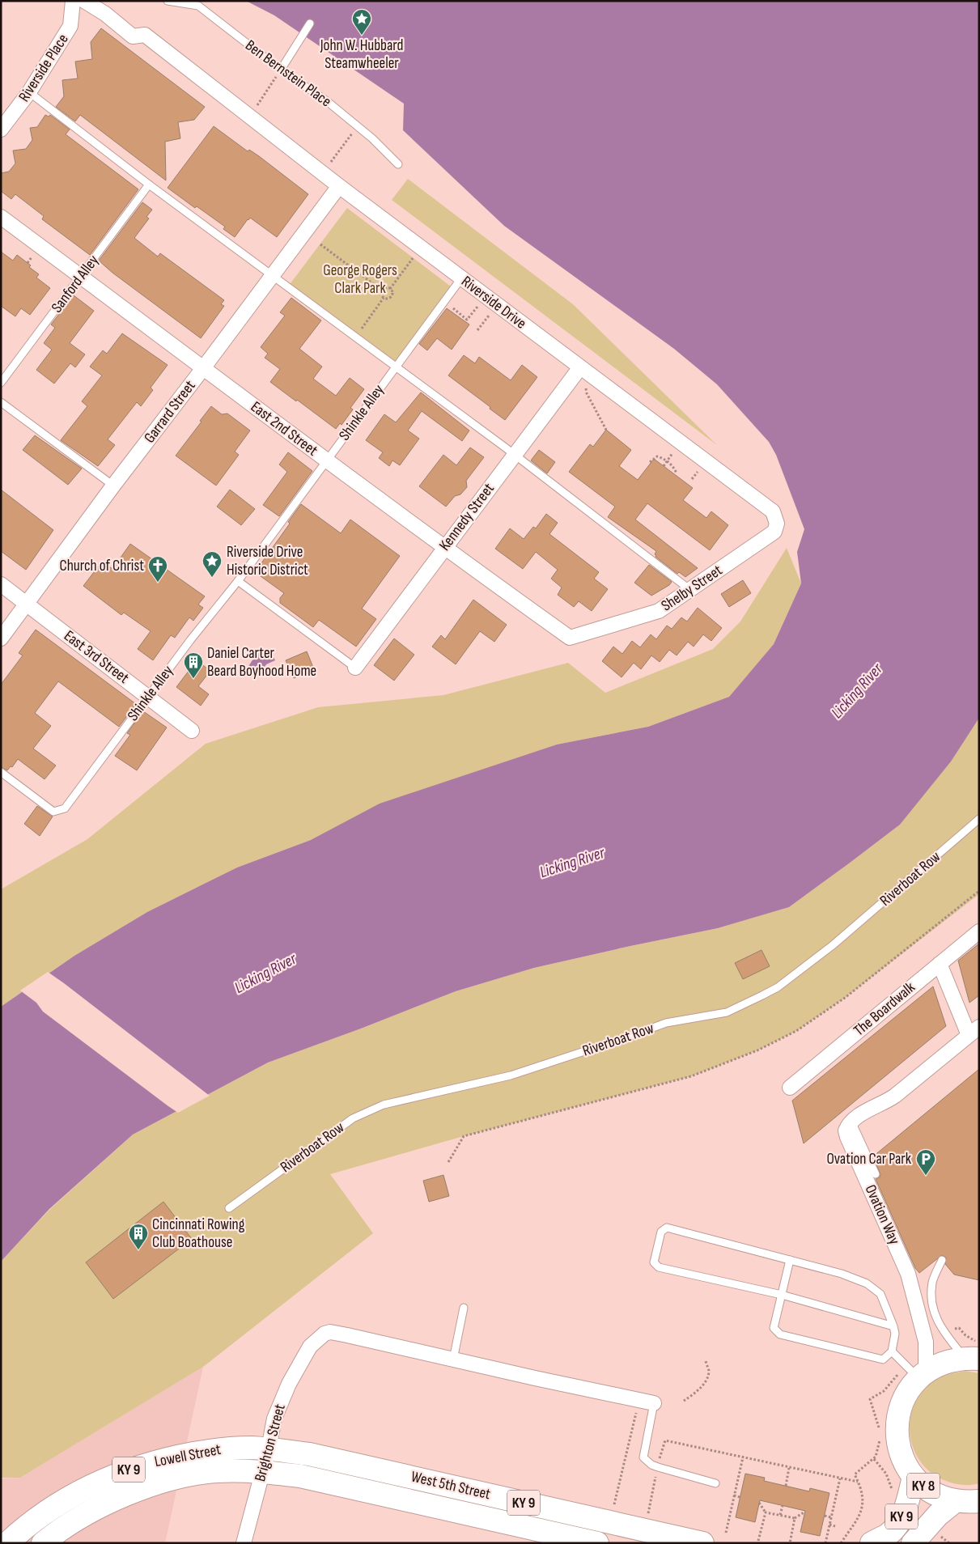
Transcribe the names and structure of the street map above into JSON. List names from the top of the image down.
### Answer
{
  "streets": {
    "main road": [
      "Lowell Street",
      "KY 9",
      "West 5th Street",
      "KY 8"
    ],
    "street": [
      "Riverside Place",
      "Riverside Drive",
      "Garrard Street",
      "East 2nd Street",
      "Kennedy Street",
      "Shelby Street",
      "East 3rd Street",
      "The Boardwalk",
      "Ovation Way",
      "Brighton Street"
    ],
    "lane": [
      "Ben Bernstein Place",
      "Sanford Alley",
      "Shinkle Alley",
      "Riverboat Row"
    ]
  },
  "crossings": [
    ["Sanford Alley", "East 2nd Street"],
    ["Riverside Drive", "Garrard Street"],
    ["Riverside Drive", "Shinkle Alley"],
    ["Riverside Drive", "Kennedy Street"],
    ["Riverside Drive", "Shelby Street"],
    ["Garrard Street", "East 2nd Street"],
    ["Garrard Street", "East 3rd Street"],
    ["Shinkle Alley", "East 2nd Street"],
    ["Shinkle Alley", "East 3rd Street"],
    ["East 2nd Street", "Kennedy Street"],
    ["East 2nd Street", "Shelby Street"],
    ["Ovation Way", "KY 8"],
    ["Brighton Street", "Lowell Street"],
    ["Brighton Street", "West 5th Street"],
    ["Lowell Street", "West 5th Street"],
    ["KY 9", "KY 8"]
  ],
  "water": ["Licking River"],
  "parks": ["George Rogers Clark Park"],
  "places": {
    "place": ["John W. Hubbard Steamwheeler", "Riverside Drive Historic District"],
    "church": ["Church of Christ"],
    "building": ["Daniel Carter Beard Boyhood Home", "Cincinnati Rowing Club Boathouse"],
    "parking": ["Ovation Car Park"]
  }
}
